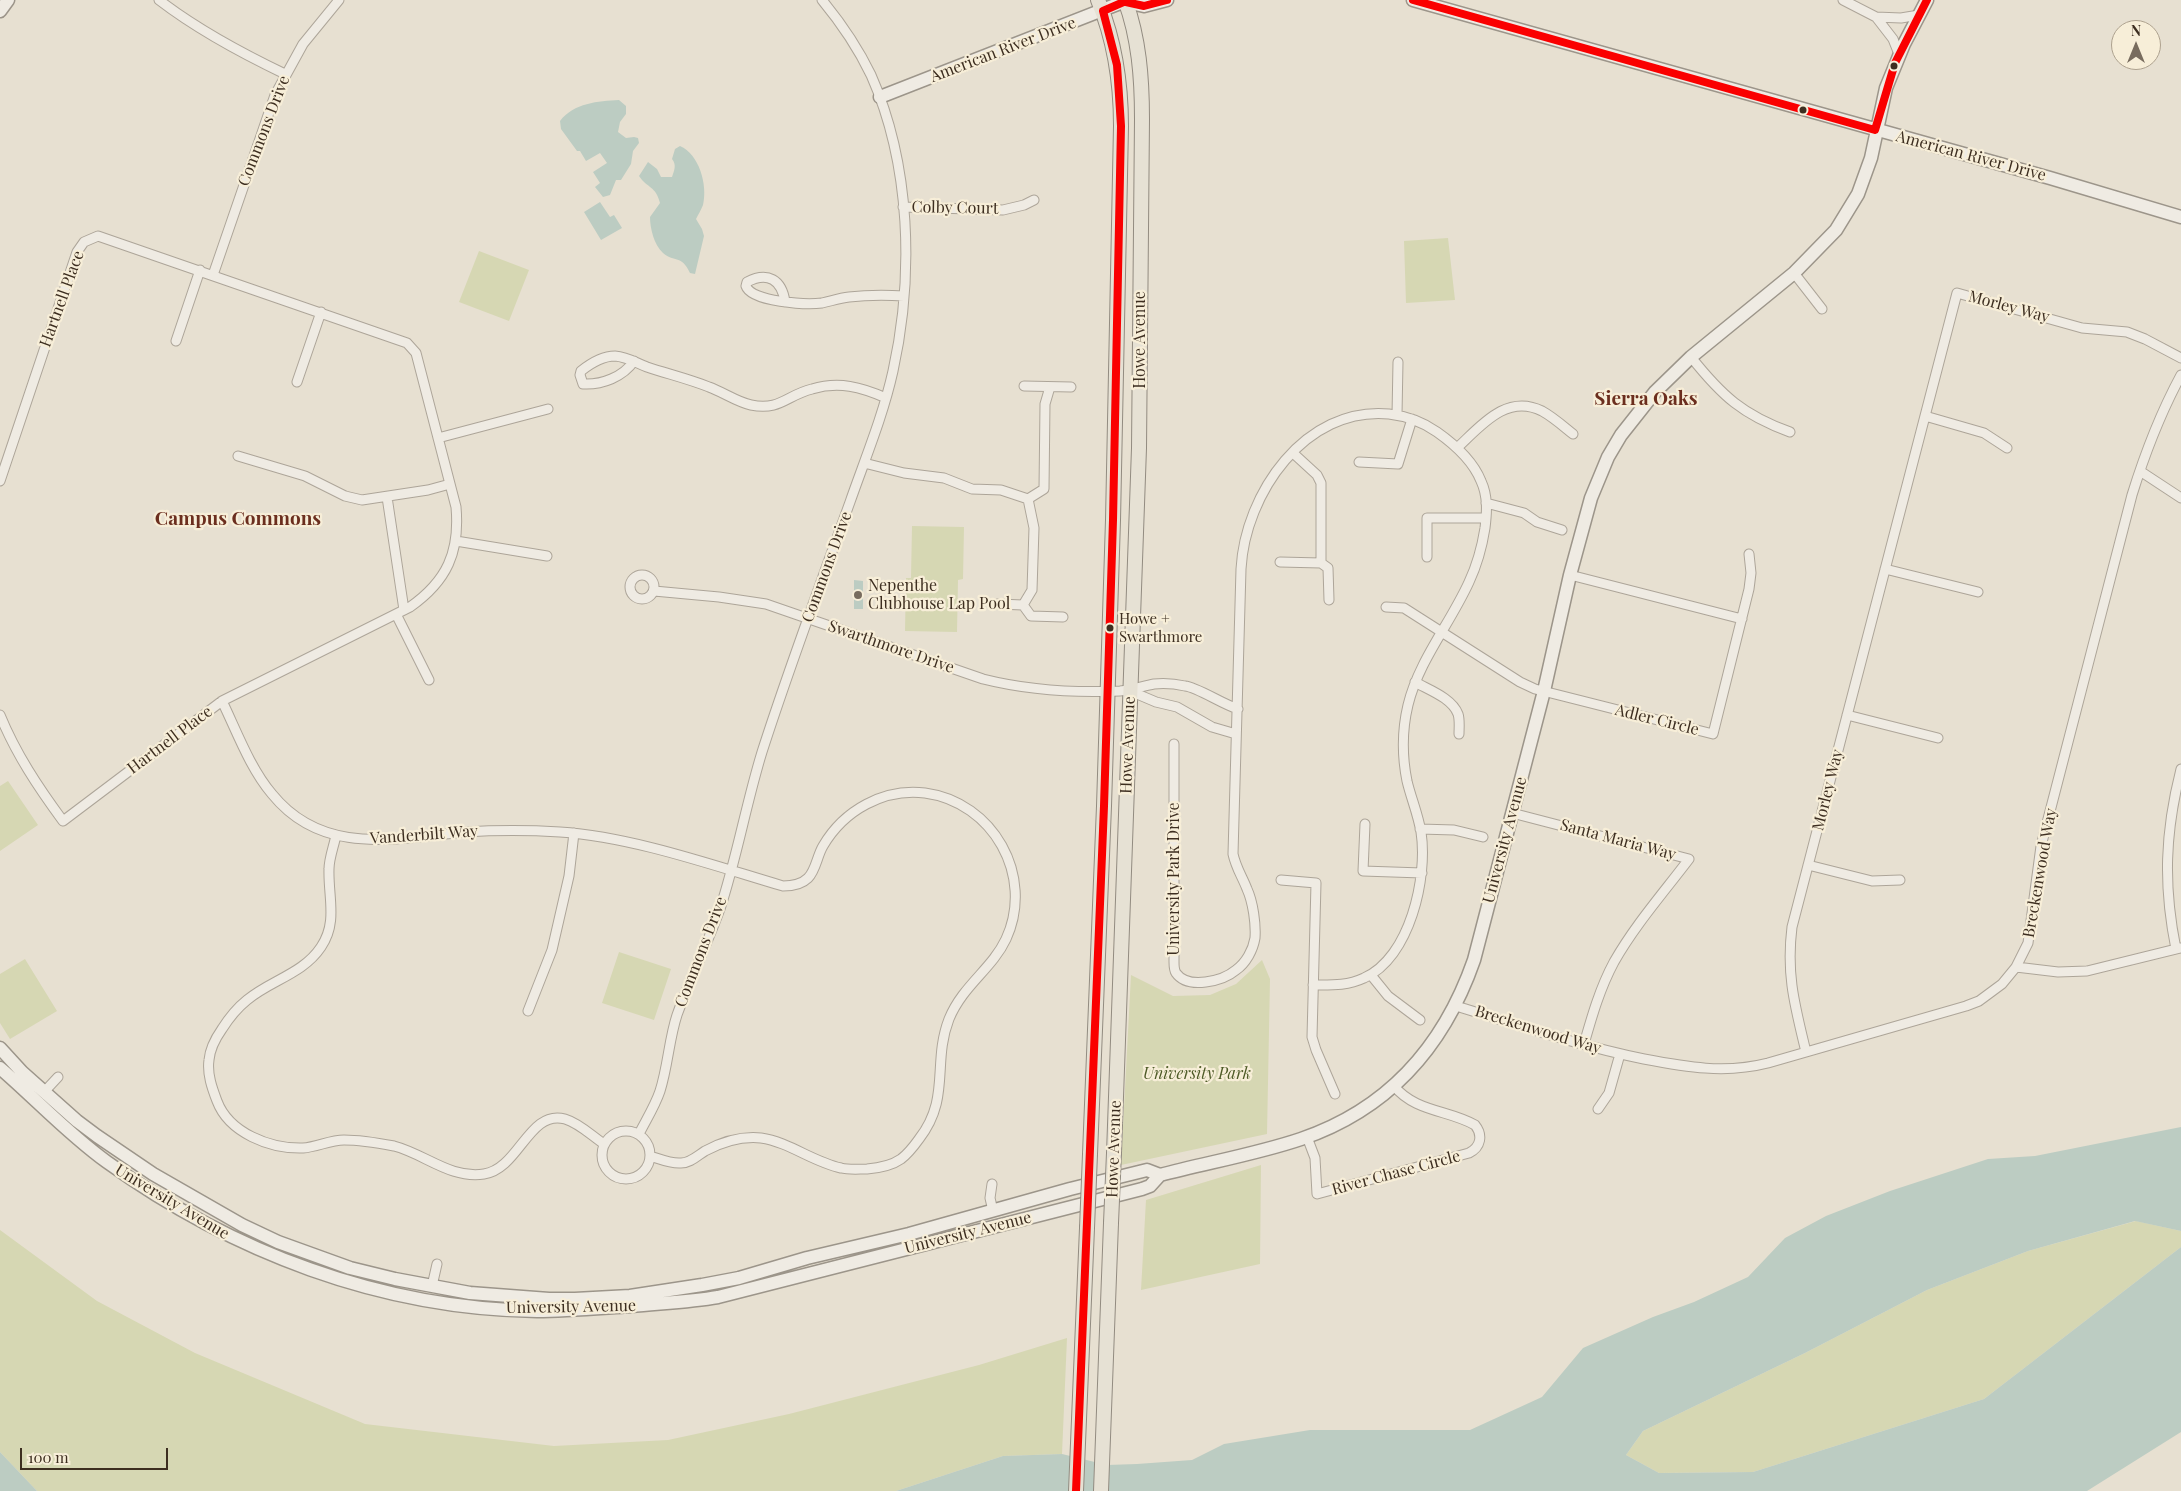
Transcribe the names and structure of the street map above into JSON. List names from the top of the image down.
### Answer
{
  "streets": {
    "main road": ["Howe Avenue"],
    "street": [
      "American River Drive",
      "Commons Drive",
      "Colby Court",
      "Hartnell Place",
      "Morley Way",
      "Swarthmore Drive",
      "Adler Circle",
      "Vanderbilt Way",
      "University Avenue",
      "Santa Maria Way",
      "Breckenwood Way",
      "University Park Drive",
      "River Chase Circle"
    ]
  },
  "crossings": [
    ["American River Drive", "Commons Drive"],
    ["American River Drive", "Howe Avenue"],
    ["American River Drive", "University Avenue"],
    ["Commons Drive", "Colby Court"],
    ["Commons Drive", "Hartnell Place"],
    ["Commons Drive", "Swarthmore Drive"],
    ["Commons Drive", "Vanderbilt Way"],
    ["Hartnell Place", "Vanderbilt Way"],
    ["Morley Way", "Breckenwood Way"],
    ["Howe Avenue", "Swarthmore Drive"],
    ["Adler Circle", "University Avenue"],
    ["University Avenue", "Santa Maria Way"],
    ["University Avenue", "Breckenwood Way"],
    ["University Avenue", "River Chase Circle"],
    ["Santa Maria Way", "Breckenwood Way"]
  ],
  "districts": ["Sierra Oaks", "Campus Commons"],
  "parks": ["University Park"],
  "places": ["Nepenthe Clubhouse Lap Pool", "Howe + Swarthmore"],
  "scale_bar": "100 m",
  "north": "top"
}
